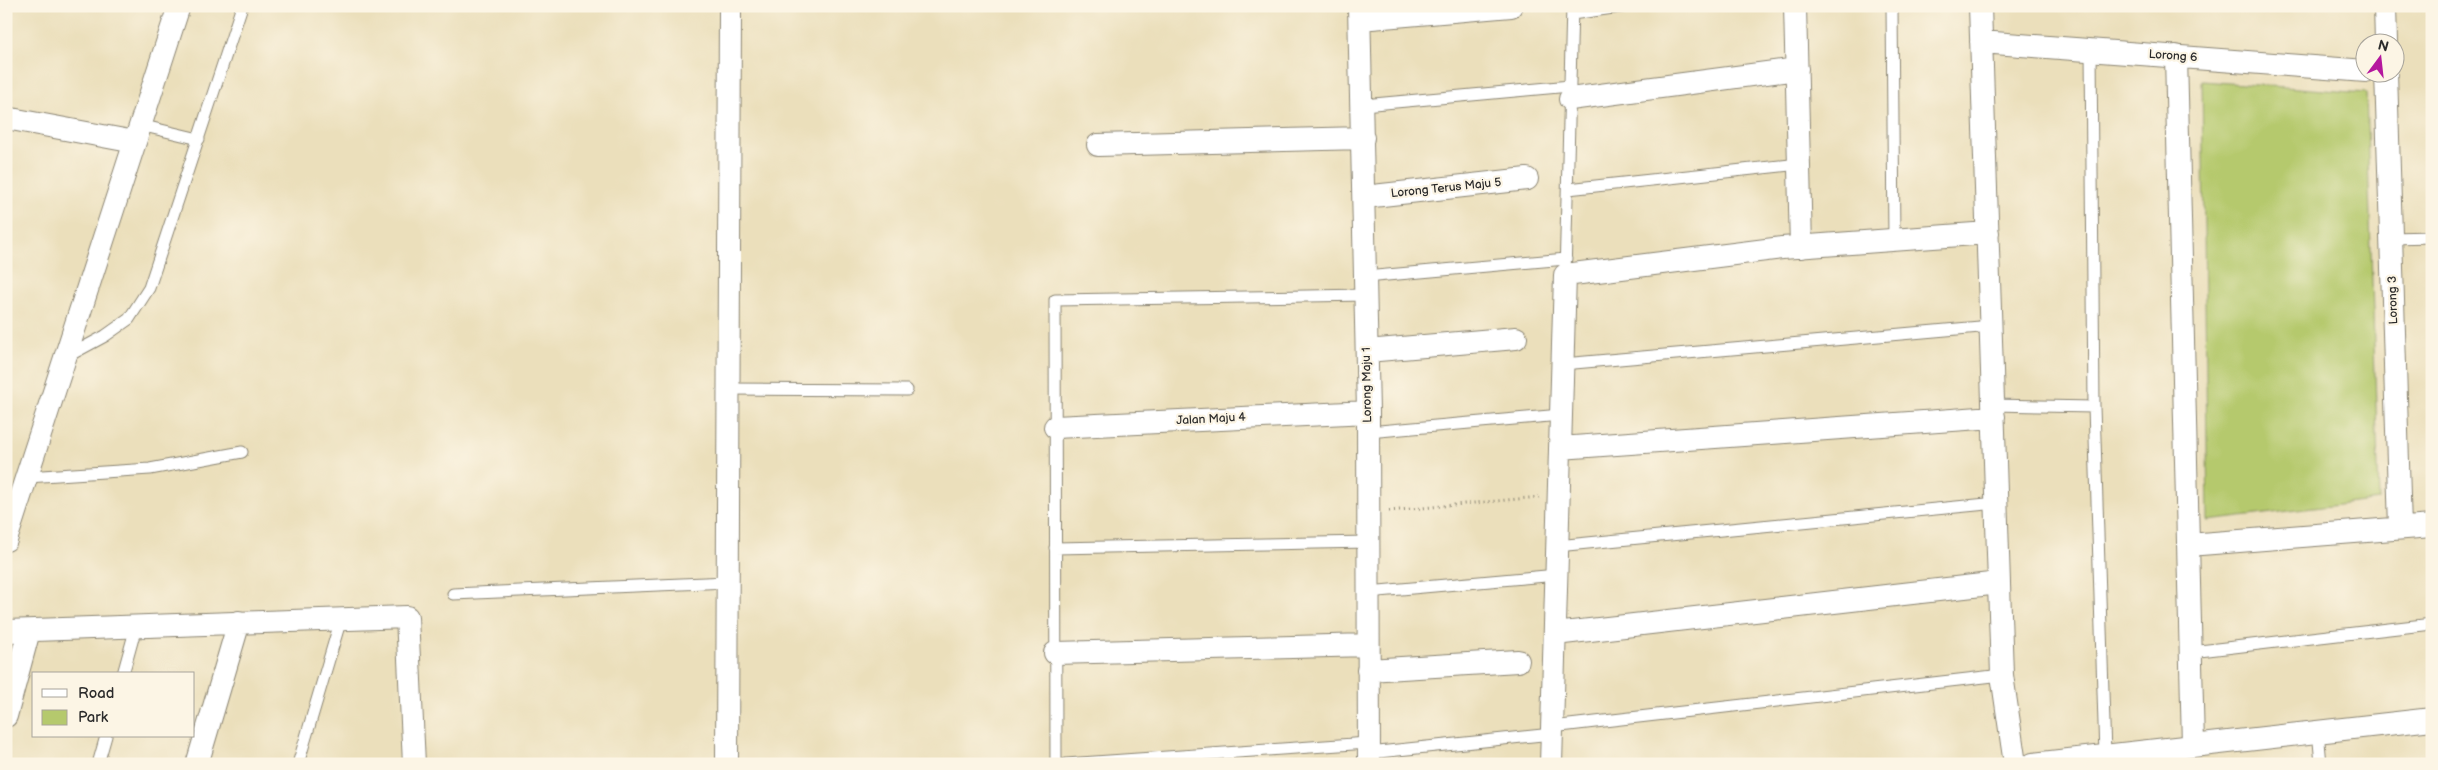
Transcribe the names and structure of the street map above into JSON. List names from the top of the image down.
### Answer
{
  "streets": {
    "street": [
      "Lorong 6",
      "Lorong Terus Maju 5",
      "Lorong 3",
      "Lorong Maju 1",
      "Jalan Maju 4"
    ]
  },
  "crossings": [
    ["Lorong Terus Maju 5", "Lorong Maju 1"],
    ["Lorong Maju 1", "Jalan Maju 4"]
  ],
  "legend": ["Road", "Park"],
  "north": "top"
}
